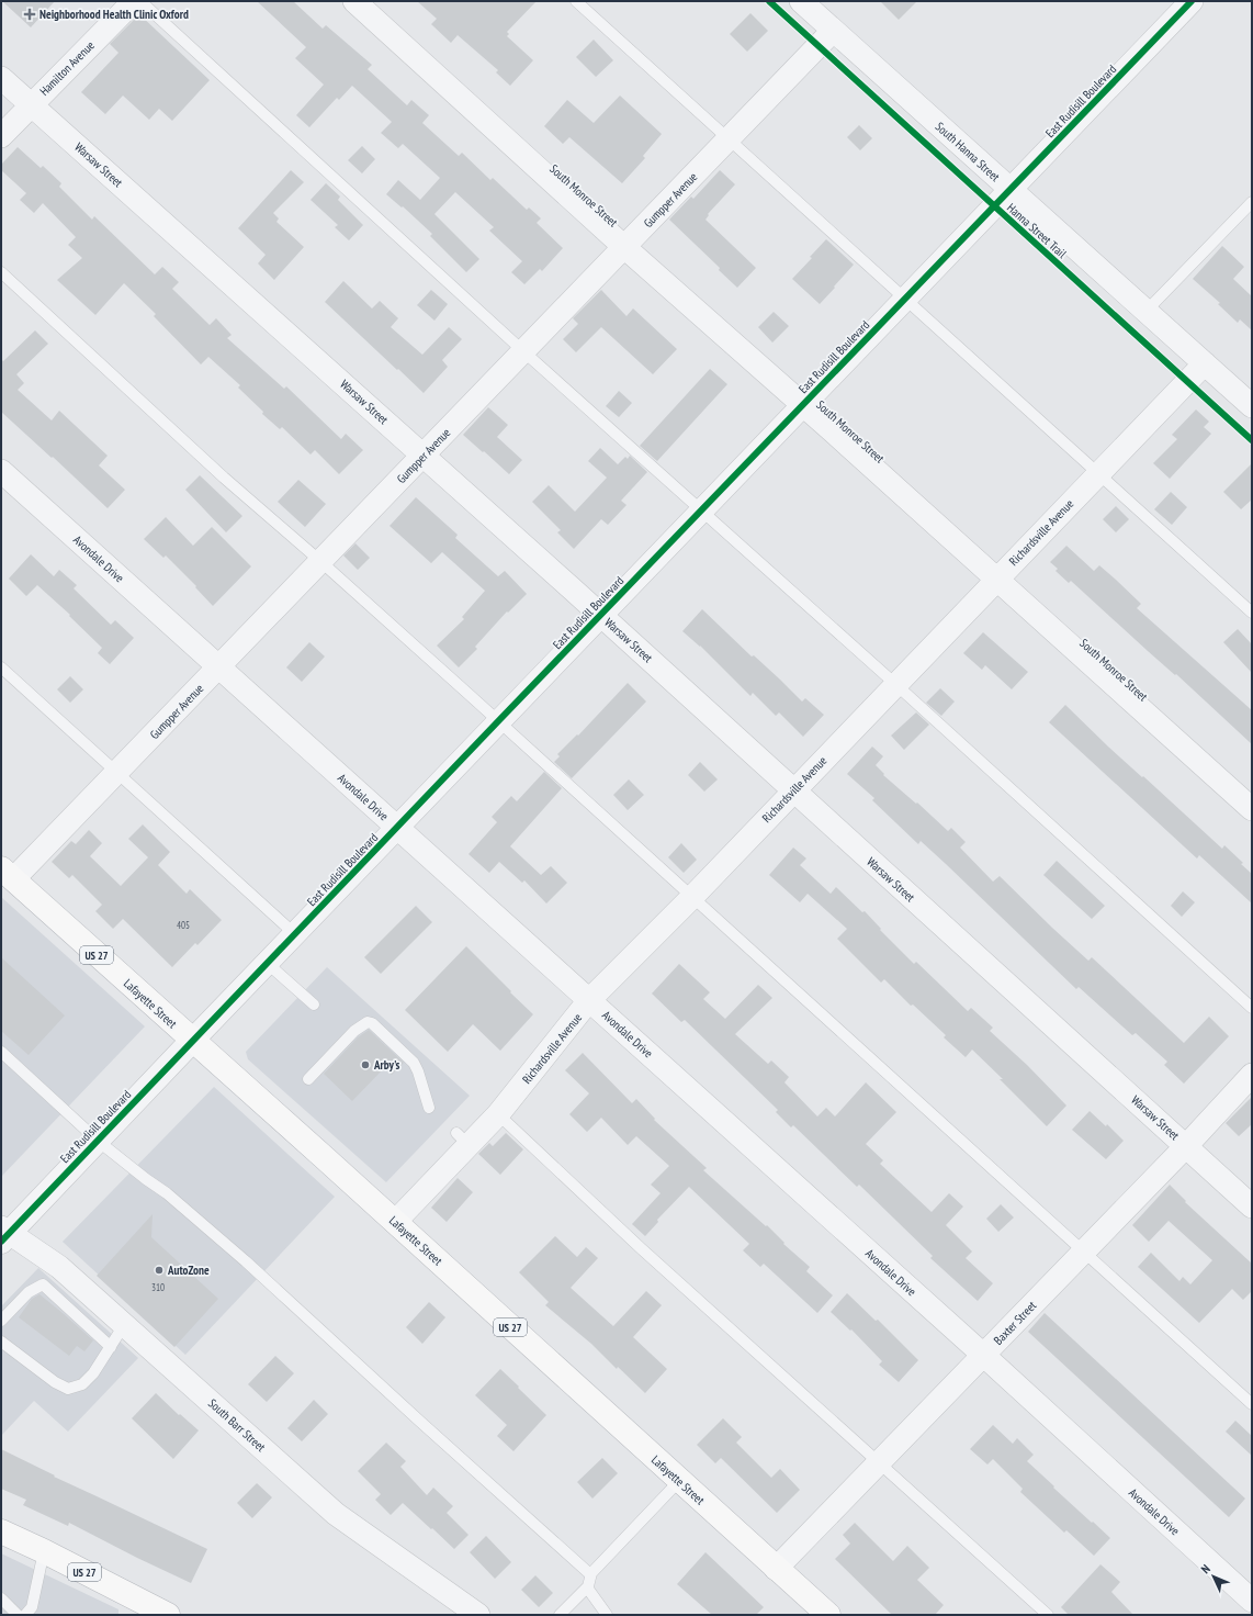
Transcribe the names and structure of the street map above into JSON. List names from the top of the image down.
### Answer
{
  "streets": {
    "highway": ["US 27", "Lafayette Street"],
    "street": [
      "Hamilton Avenue",
      "East Rudisill Boulevard",
      "South Hanna Street",
      "Warsaw Street",
      "South Monroe Street",
      "Gumpper Avenue",
      "Richardsville Avenue",
      "Avondale Drive",
      "Baxter Street",
      "South Barr Street"
    ],
    "cycle path": ["Hanna Street Trail"]
  },
  "crossings": [
    ["Hamilton Avenue", "Warsaw Street"],
    ["East Rudisill Boulevard", "South Hanna Street"],
    ["East Rudisill Boulevard", "Warsaw Street"],
    ["East Rudisill Boulevard", "South Monroe Street"],
    ["East Rudisill Boulevard", "Avondale Drive"],
    ["East Rudisill Boulevard", "Lafayette Street"],
    ["East Rudisill Boulevard", "South Barr Street"],
    ["South Hanna Street", "Gumpper Avenue"],
    ["South Hanna Street", "Richardsville Avenue"],
    ["Warsaw Street", "Gumpper Avenue"],
    ["Warsaw Street", "Richardsville Avenue"],
    ["Warsaw Street", "Baxter Street"],
    ["South Monroe Street", "Gumpper Avenue"],
    ["South Monroe Street", "Richardsville Avenue"],
    ["Gumpper Avenue", "Avondale Drive"],
    ["Gumpper Avenue", "Lafayette Street"],
    ["Richardsville Avenue", "Avondale Drive"],
    ["Richardsville Avenue", "Lafayette Street"],
    ["Avondale Drive", "Baxter Street"],
    ["Lafayette Street", "Baxter Street"]
  ],
  "places": {
    "health": ["Neighborhood Health Clinic Oxford"],
    "other": ["Arby's", "AutoZone"]
  },
  "house_numbers": ["405", "310"],
  "north": "top left"
}
